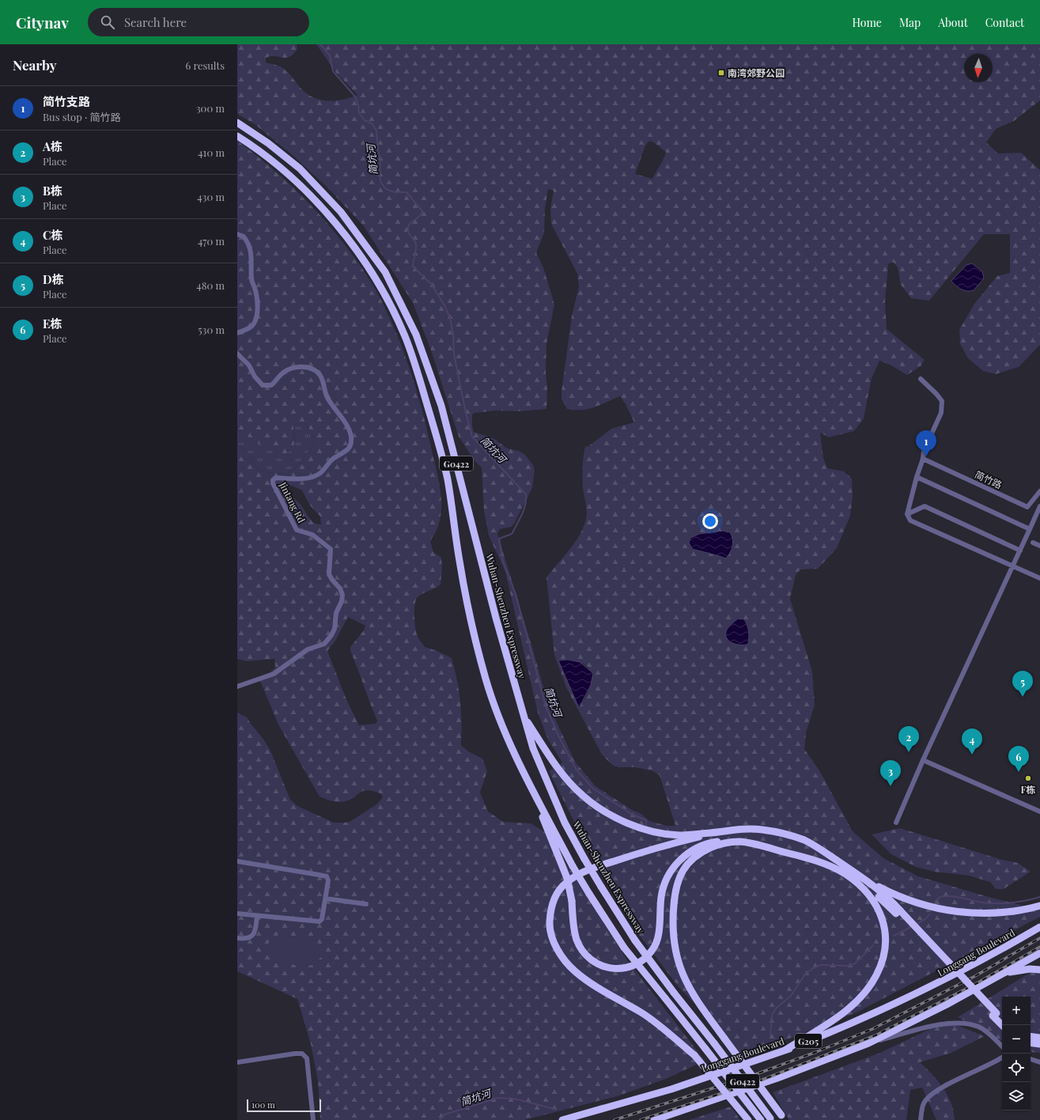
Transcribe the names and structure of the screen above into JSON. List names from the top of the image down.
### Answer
{
  "streets": {
    "highway": [
      "G0422",
      "Wuhan-Shenzhen Expressway",
      "Longgang Boulevard",
      "G205"
    ],
    "street": ["简竹路", "Jintang Rd"]
  },
  "water": ["简坑河"],
  "places": {
    "transit": ["南湾郊野公园"],
    "other": ["F栋"]
  },
  "scale_bar": "100 m",
  "north": "bottom",
  "page": {
    "header": "Citynav",
    "search": "Search here",
    "nav": [
      "Home",
      "Map",
      "About",
      "Contact"
    ],
    "heading": ["Nearby", "6 results"],
    "list": [
      {
        "mark": "1",
        "name": "简竹支路",
        "note": "Bus stop · 简竹路",
        "value": "300 m"
      },
      {
        "mark": "2",
        "name": "A栋",
        "note": "Place",
        "value": "410 m"
      },
      {
        "mark": "3",
        "name": "B栋",
        "note": "Place",
        "value": "430 m"
      },
      {
        "mark": "4",
        "name": "C栋",
        "note": "Place",
        "value": "470 m"
      },
      {
        "mark": "5",
        "name": "D栋",
        "note": "Place",
        "value": "480 m"
      },
      {
        "mark": "6",
        "name": "E栋",
        "note": "Place",
        "value": "530 m"
      }
    ],
    "pins": [
      "1",
      "5",
      "2",
      "4",
      "6",
      "3"
    ],
    "map_buttons": ["+", "−"],
    "scale": "100 m"
  }
}
